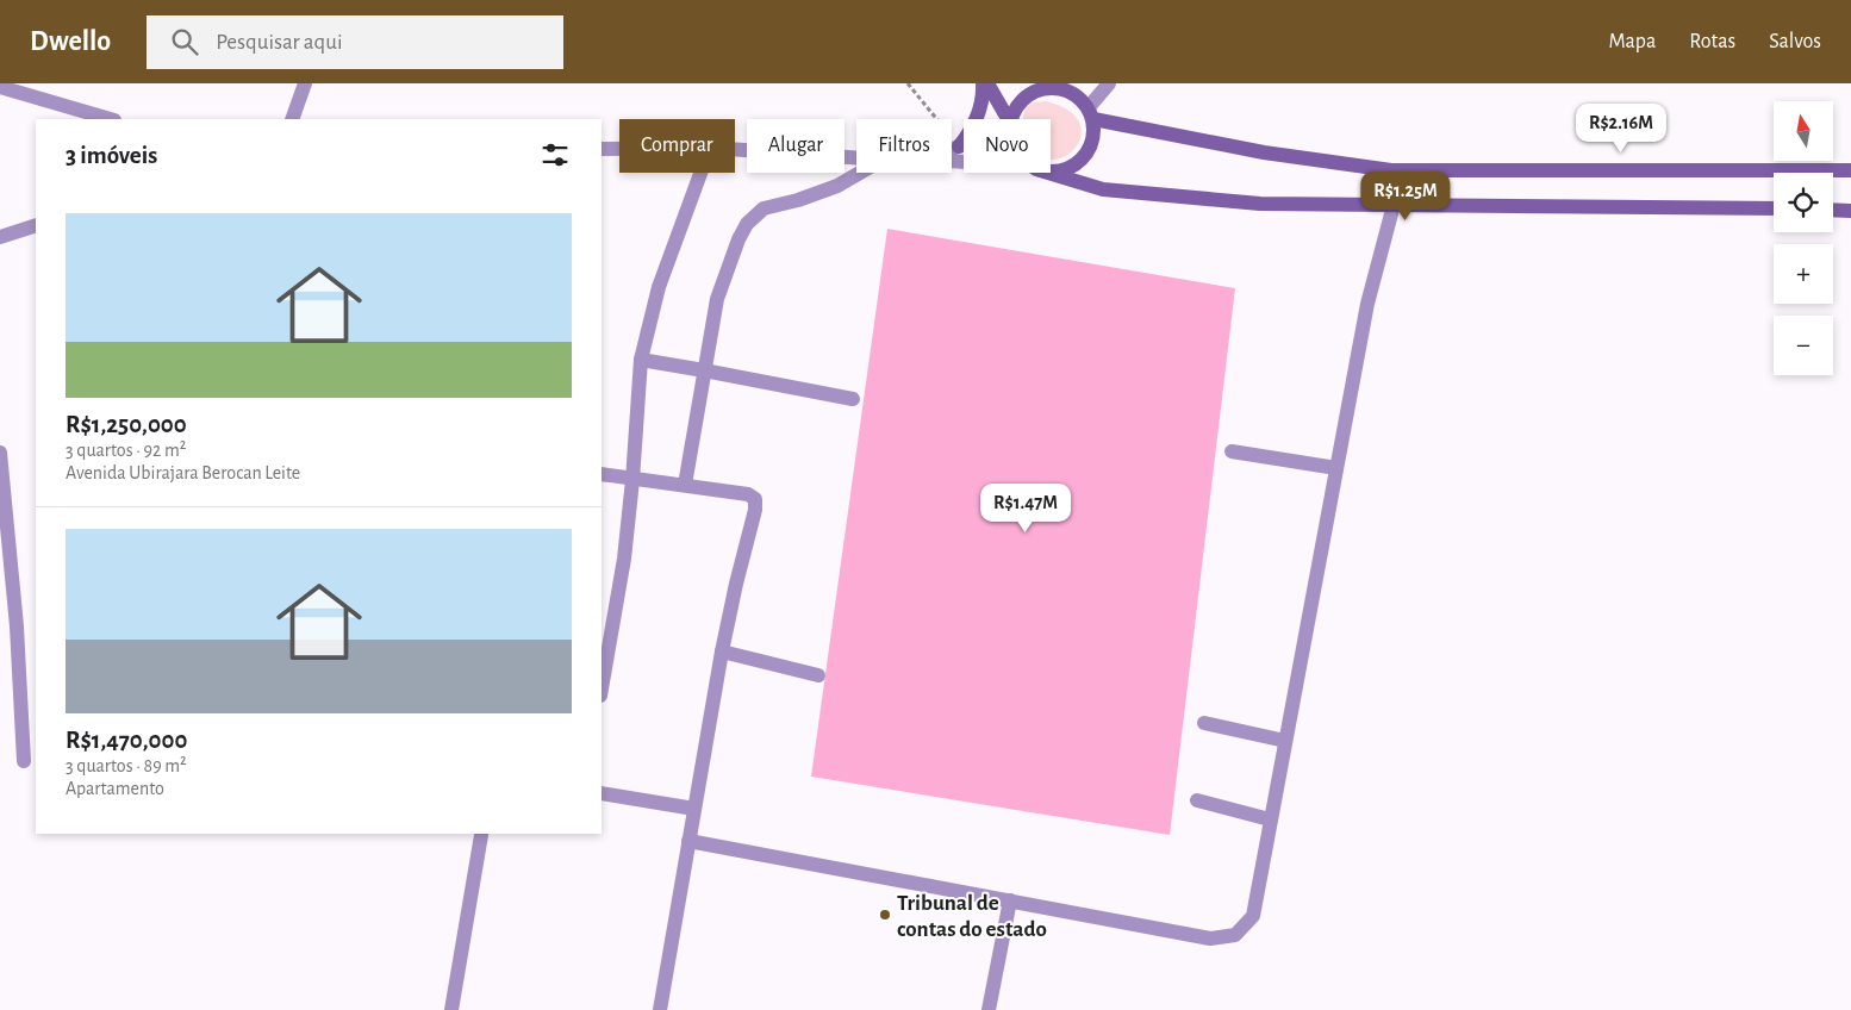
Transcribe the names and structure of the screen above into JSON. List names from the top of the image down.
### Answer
{
  "places": ["Tribunal de contas do estado"],
  "north": "top",
  "page": {
    "header": "Dwello",
    "search": "Pesquisar aqui",
    "nav": ["Mapa", "Rotas", "Salvos"],
    "map_buttons": ["+", "−"],
    "price": ["R$2.16M", "R$1.25M", "R$1.47M"],
    "chip": [
      "Comprar",
      "Alugar",
      "Filtros",
      "Novo"
    ],
    "heading": "3 imóveis",
    "list": [
      {
        "name": "R$1,250,000",
        "note": "3 quartos · 92 m² · Avenida Ubirajara Berocan Leite"
      },
      {
        "name": "R$1,470,000",
        "note": "3 quartos · 89 m² · Apartamento"
      }
    ]
  }
}
